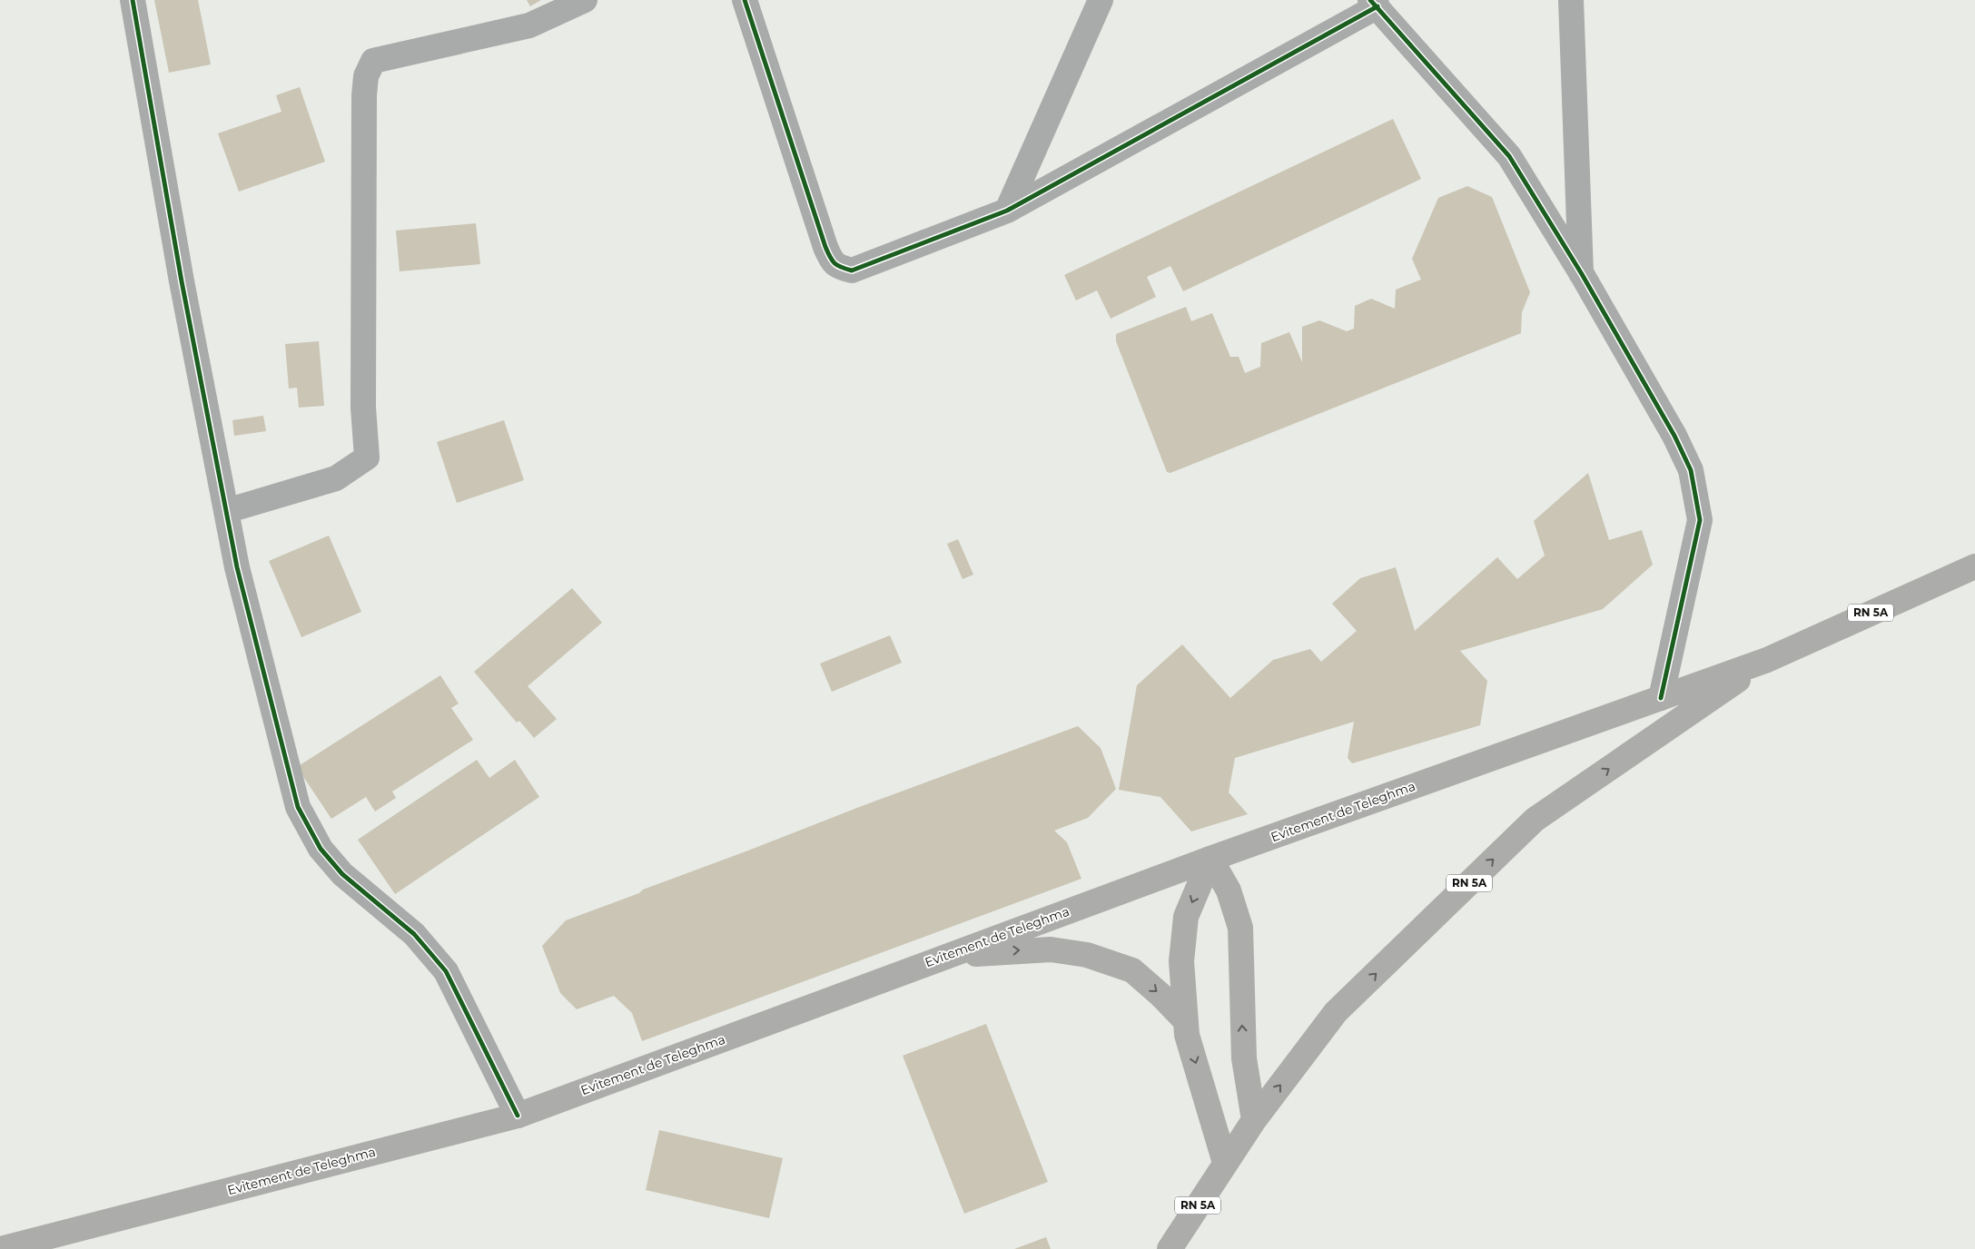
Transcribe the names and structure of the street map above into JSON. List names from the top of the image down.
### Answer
{
  "streets": {
    "main road": ["RN 5A", "Evitement de Teleghma"]
  },
  "crossings": [
    ["RN 5A", "Evitement de Teleghma"]
  ]
}
